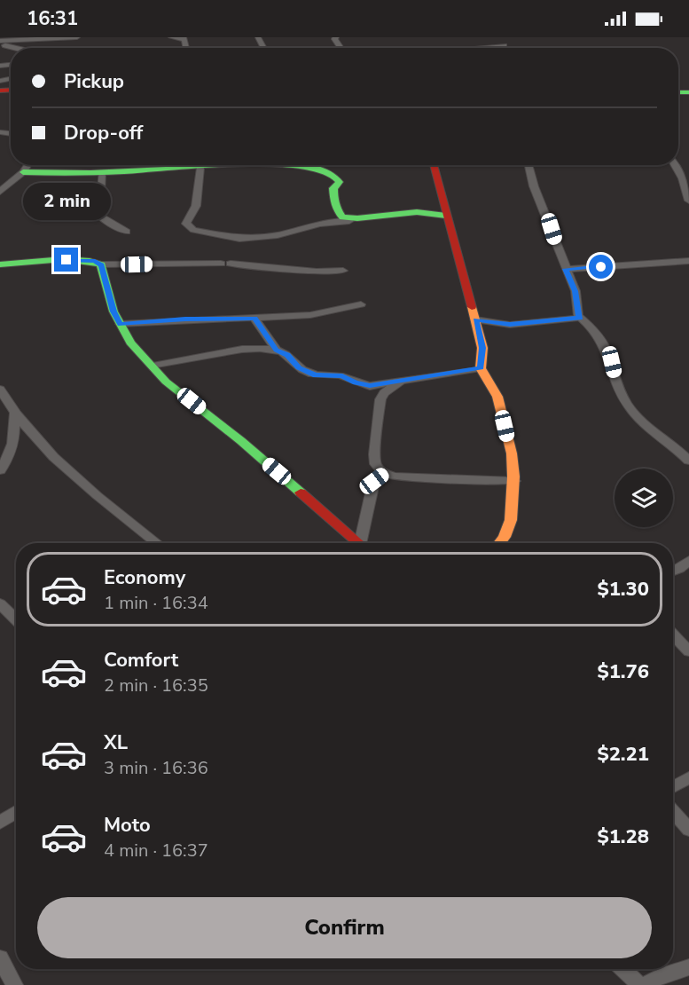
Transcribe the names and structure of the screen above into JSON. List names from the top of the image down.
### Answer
{
  "page": {
    "status": "16:31",
    "banner": ["Pickup", "Drop-off"],
    "bubble": "2 min",
    "list": [
      {
        "name": "Economy",
        "note": "1 min · 16:34",
        "value": "$1.30"
      },
      {
        "name": "Comfort",
        "note": "2 min · 16:35",
        "value": "$1.76"
      },
      {
        "name": "XL",
        "note": "3 min · 16:36",
        "value": "$2.21"
      },
      {
        "name": "Moto",
        "note": "4 min · 16:37",
        "value": "$1.28"
      }
    ],
    "buttons": "Confirm"
  }
}
